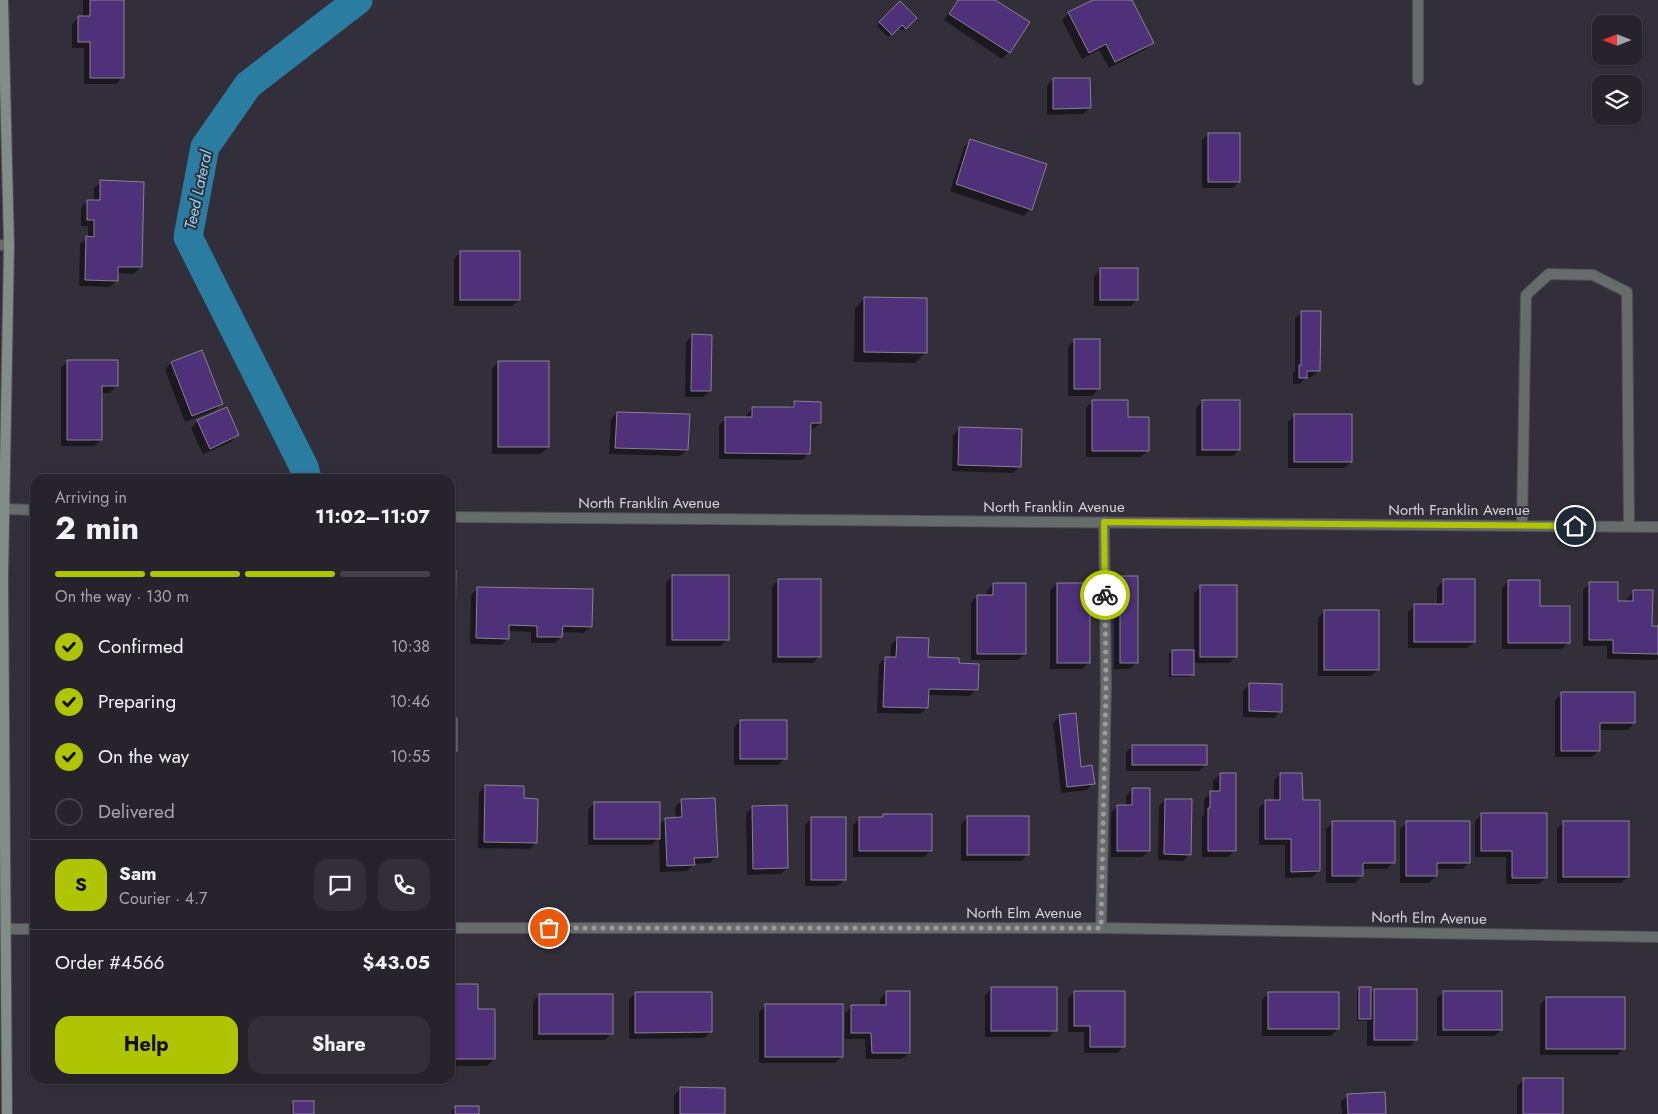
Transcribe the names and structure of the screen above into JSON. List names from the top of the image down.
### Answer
{
  "streets": {
    "street": ["North Franklin Avenue", "North Elm Avenue"]
  },
  "water": ["Teed Lateral"],
  "north": "left",
  "page": {
    "heading": ["2 min", "Arriving in", "11:02–11:07"],
    "panel": [
      "Sam",
      "Courier · 4.7",
      "Order #4566",
      "$43.05"
    ],
    "bar": "On the way · 130 m",
    "list": [
      ["Confirmed", "10:38"],
      ["Preparing", "10:46"],
      ["On the way", "10:55"],
      "Delivered"
    ],
    "round": "S",
    "buttons": ["Help", "Share"]
  }
}
